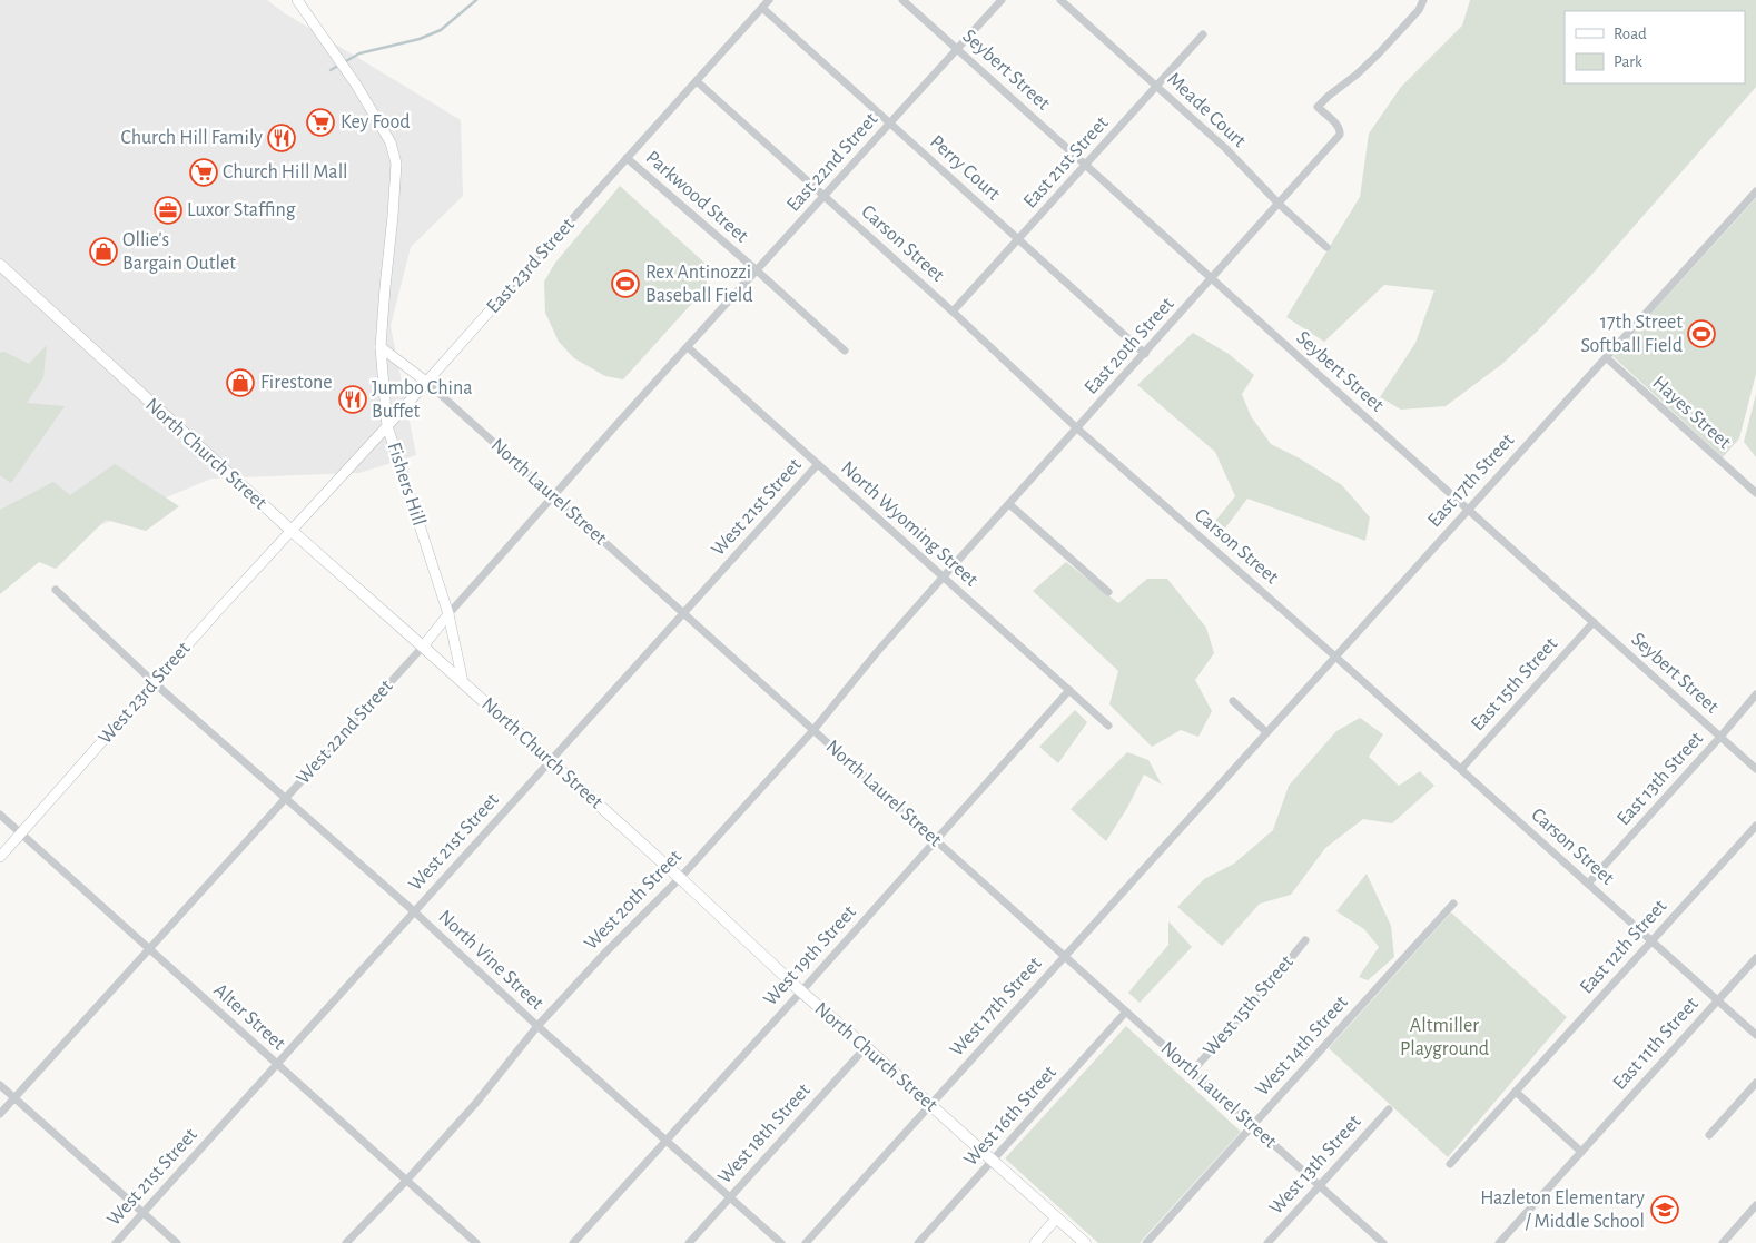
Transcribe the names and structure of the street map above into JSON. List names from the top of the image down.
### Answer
{
  "streets": {
    "main road": [
      "East 23rd Street",
      "North Church Street",
      "Fishers Hill",
      "North Laurel Street",
      "West 23rd Street",
      "West 22nd Street"
    ],
    "street": [
      "Seybert Street",
      "Meade Court",
      "East 22nd Street",
      "East 21st Street",
      "Perry Court",
      "Parkwood Street",
      "Carson Street",
      "East 20th Street",
      "Hayes Street",
      "East 17th Street",
      "West 21st Street",
      "North Wyoming Street",
      "East 15th Street",
      "East 13th Street",
      "West 20th Street",
      "East 12th Street",
      "West 19th Street",
      "North Vine Street",
      "West 15th Street",
      "West 17th Street",
      "Alter Street",
      "East 11th Street",
      "West 14th Street",
      "West 16th Street",
      "West 18th Street",
      "West 13th Street"
    ]
  },
  "crossings": [
    ["Seybert Street", "East 22nd Street"],
    ["Seybert Street", "East 21st Street"],
    ["Seybert Street", "East 20th Street"],
    ["Seybert Street", "East 17th Street"],
    ["Seybert Street", "East 15th Street"],
    ["Seybert Street", "East 13th Street"],
    ["Meade Court", "East 21st Street"],
    ["Meade Court", "East 20th Street"],
    ["East 22nd Street", "Perry Court"],
    ["East 22nd Street", "Parkwood Street"],
    ["East 22nd Street", "Carson Street"],
    ["East 22nd Street", "North Wyoming Street"],
    ["East 22nd Street", "West 22nd Street"],
    ["East 21st Street", "Perry Court"],
    ["East 21st Street", "Carson Street"],
    ["Perry Court", "East 23rd Street"],
    ["Perry Court", "East 20th Street"],
    ["Parkwood Street", "East 23rd Street"],
    ["Carson Street", "East 23rd Street"],
    ["Carson Street", "East 20th Street"],
    ["Carson Street", "East 17th Street"],
    ["Carson Street", "East 15th Street"],
    ["Carson Street", "East 13th Street"],
    ["Carson Street", "East 12th Street"],
    ["Carson Street", "East 11th Street"],
    ["East 23rd Street", "North Church Street"],
    ["East 23rd Street", "Fishers Hill"],
    ["East 23rd Street", "North Laurel Street"],
    ["East 23rd Street", "West 23rd Street"],
    ["East 20th Street", "North Wyoming Street"],
    ["East 20th Street", "West 20th Street"],
    ["Hayes Street", "East 17th Street"],
    ["North Church Street", "Fishers Hill"],
    ["North Church Street", "West 21st Street"],
    ["North Church Street", "West 23rd Street"],
    ["North Church Street", "West 22nd Street"],
    ["North Church Street", "West 20th Street"],
    ["North Church Street", "West 19th Street"],
    ["North Church Street", "West 17th Street"],
    ["North Church Street", "West 16th Street"],
    ["North Church Street", "West 18th Street"],
    ["East 17th Street", "West 17th Street"],
    ["Fishers Hill", "North Laurel Street"],
    ["Fishers Hill", "West 22nd Street"],
    ["North Laurel Street", "West 21st Street"],
    ["North Laurel Street", "West 22nd Street"],
    ["North Laurel Street", "West 20th Street"],
    ["North Laurel Street", "West 19th Street"],
    ["North Laurel Street", "West 15th Street"],
    ["North Laurel Street", "West 17th Street"],
    ["North Laurel Street", "West 14th Street"],
    ["North Laurel Street", "West 16th Street"],
    ["North Laurel Street", "West 13th Street"],
    ["West 21st Street", "North Wyoming Street"],
    ["West 21st Street", "North Vine Street"],
    ["West 21st Street", "Alter Street"],
    ["North Wyoming Street", "West 22nd Street"],
    ["North Wyoming Street", "West 20th Street"],
    ["North Wyoming Street", "West 19th Street"],
    ["West 23rd Street", "North Vine Street"],
    ["West 23rd Street", "Alter Street"],
    ["West 22nd Street", "North Vine Street"],
    ["West 22nd Street", "Alter Street"],
    ["West 20th Street", "North Vine Street"],
    ["West 20th Street", "Alter Street"],
    ["West 19th Street", "North Vine Street"],
    ["North Vine Street", "West 18th Street"]
  ],
  "parks": ["Altmiller Playground"],
  "places": {
    "supermarket": ["Key Food", "Church Hill Mall"],
    "restaurant": ["Church Hill Family", "Jumbo China Buffet"],
    "office": ["Luxor Staffing"],
    "shop": ["Ollie's Bargain Outlet", "Firestone"],
    "sports": ["Rex Antinozzi Baseball Field", "17th Street Softball Field"],
    "school or university": ["Hazleton Elementary / Middle School"]
  },
  "legend": ["Road", "Park"]
}
